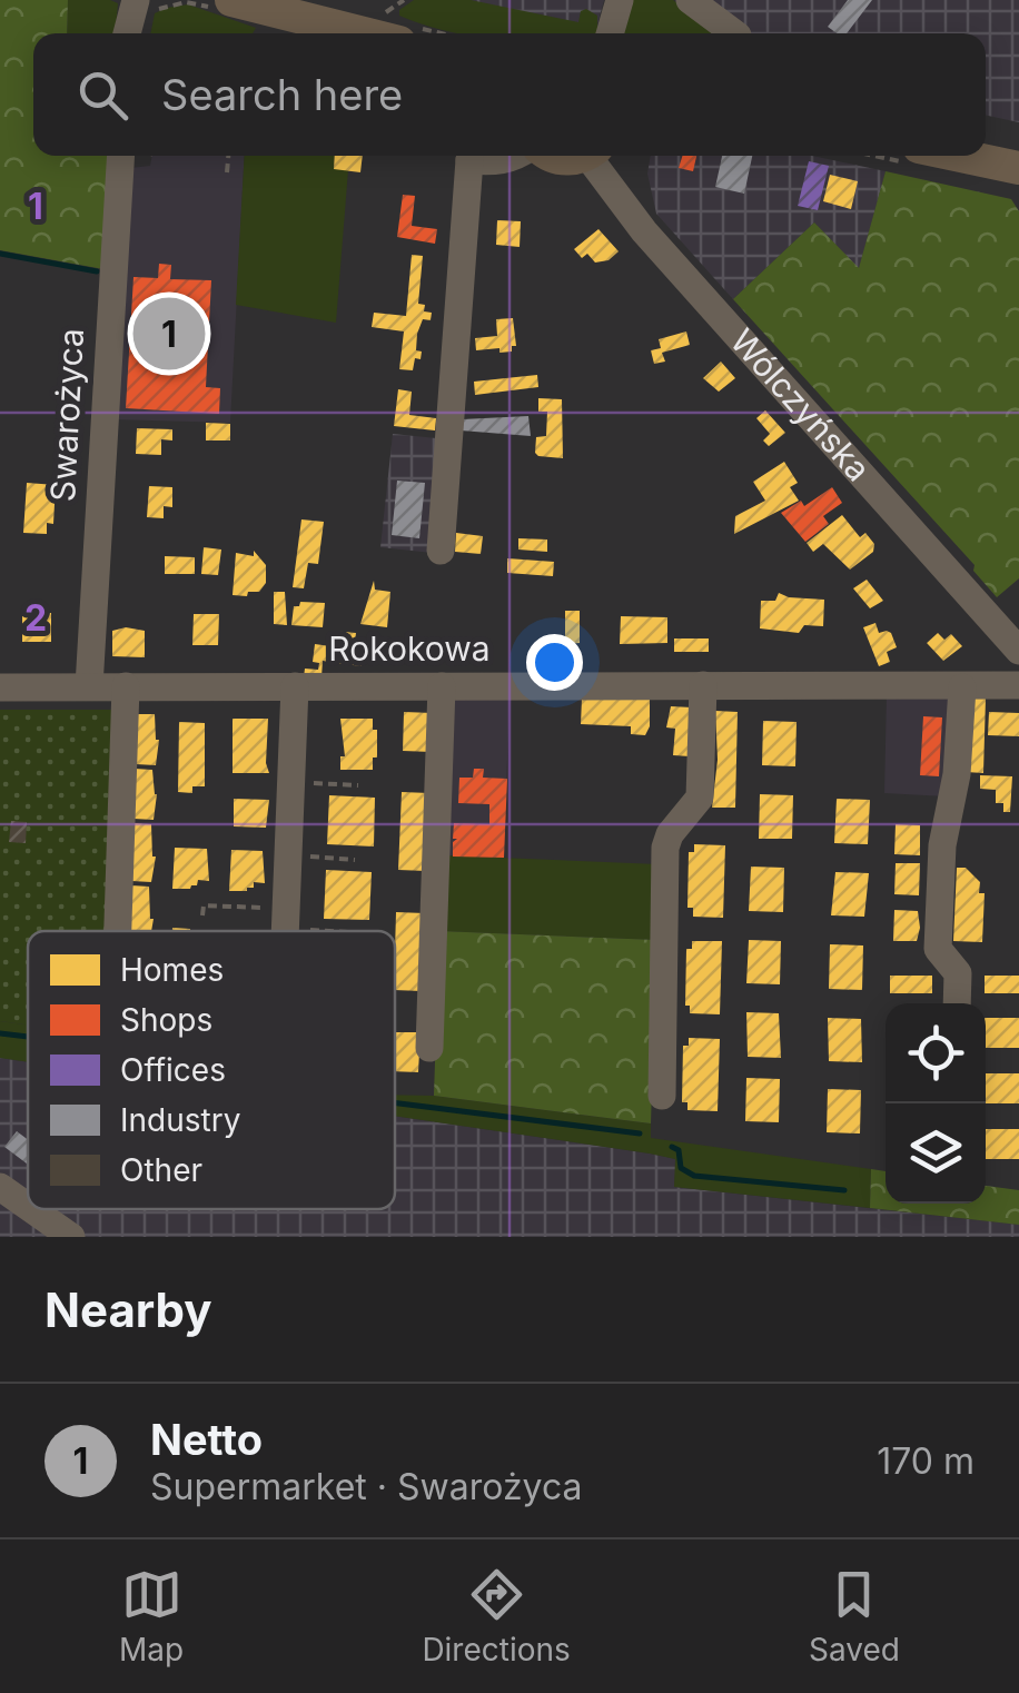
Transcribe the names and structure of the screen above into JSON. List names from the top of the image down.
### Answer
{
  "streets": {
    "street": ["Wólczyńska", "Swarożyca", "Rokokowa"]
  },
  "crossings": [
    ["Swarożyca", "Rokokowa"]
  ],
  "legend": [
    "Homes",
    "Shops",
    "Offices",
    "Industry",
    "Other"
  ],
  "page": {
    "search": "Search here",
    "pins": "1",
    "heading": "Nearby",
    "list": [
      {
        "mark": "1",
        "name": "Netto",
        "note": "Supermarket · Swarożyca",
        "value": "170 m"
      }
    ],
    "nav": ["Map", "Directions", "Saved"]
  },
  "grid": {
    "rows": ["1", "2"]
  }
}
